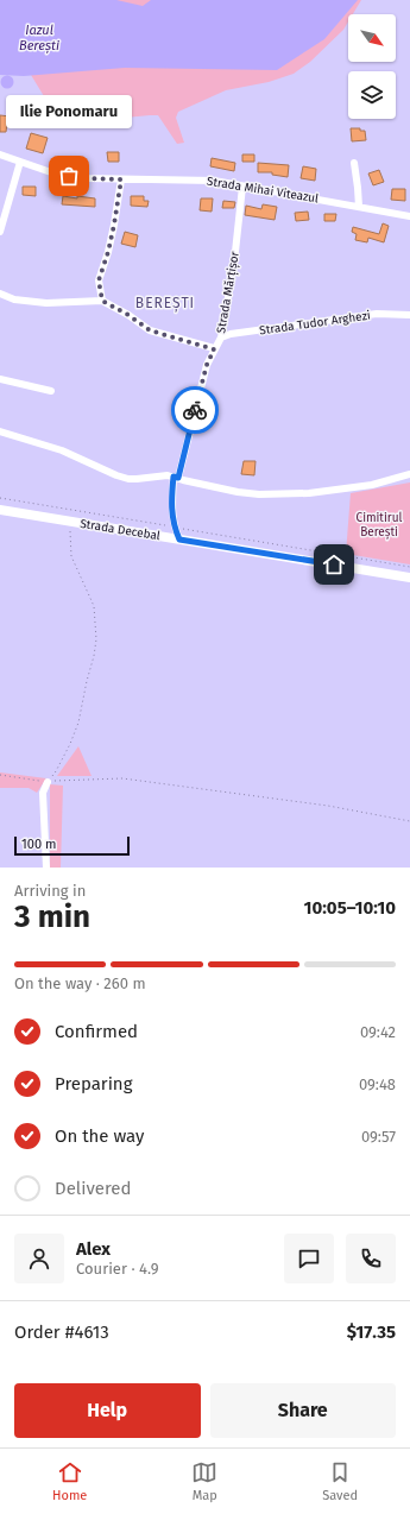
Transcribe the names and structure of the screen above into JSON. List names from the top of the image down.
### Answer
{
  "streets": {
    "main road": ["Strada Decebal"],
    "street": ["Strada Mihai Viteazul", "Strada Mărțișor", "Strada Tudor Arghezi"]
  },
  "crossings": [
    ["Strada Mihai Viteazul", "Strada Mărțișor"],
    ["Strada Mărțișor", "Strada Tudor Arghezi"],
    ["Strada Mărțișor", "Strada Decebal"]
  ],
  "districts": ["BEREȘTI"],
  "water": ["Iazul Berești"],
  "parks": ["Cimitirul Berești"],
  "places": ["Ilie Ponomaru"],
  "scale_bar": "100 m",
  "north": "bottom right",
  "page": {
    "bubble": "Ilie Ponomaru",
    "scale": "100 m",
    "heading": ["3 min", "Arriving in", "10:05–10:10"],
    "panel": [
      "Alex",
      "Courier · 4.9",
      "Order #4613",
      "$17.35"
    ],
    "bar": "On the way · 260 m",
    "list": [
      ["Confirmed", "09:42"],
      ["Preparing", "09:48"],
      ["On the way", "09:57"],
      "Delivered"
    ],
    "buttons": ["Help", "Share"],
    "tabs": ["Home", "Map", "Saved"]
  }
}
